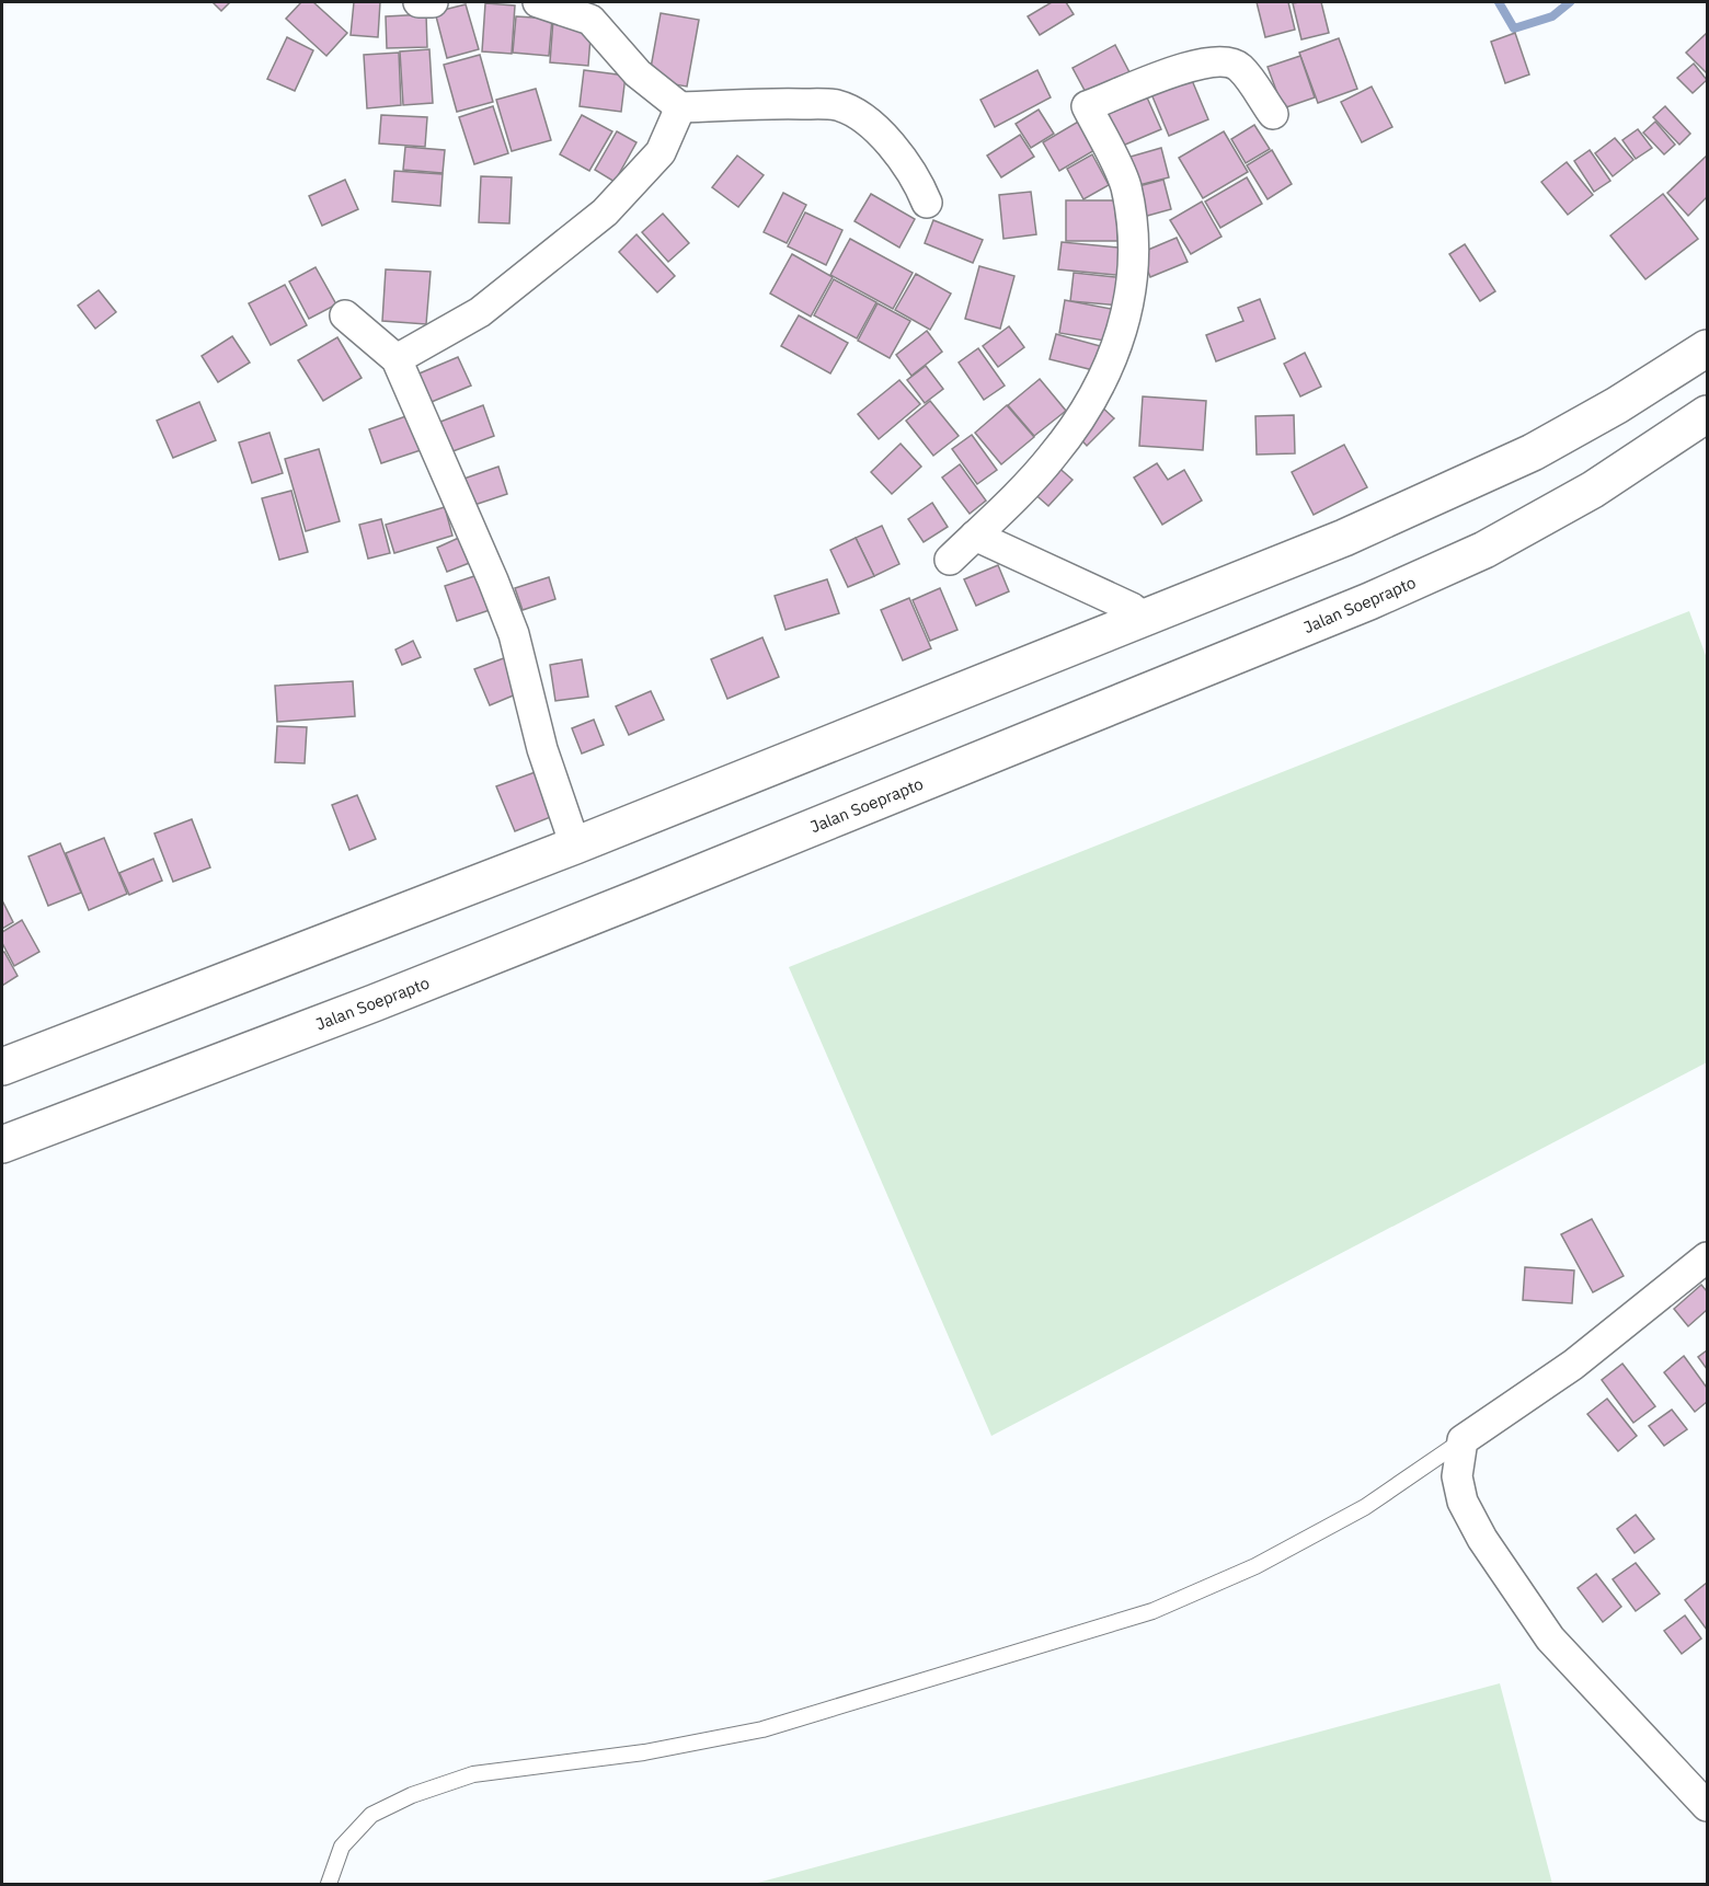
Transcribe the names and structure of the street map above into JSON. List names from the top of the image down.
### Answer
{
  "streets": {
    "highway": ["Jalan Soeprapto"]
  }
}
